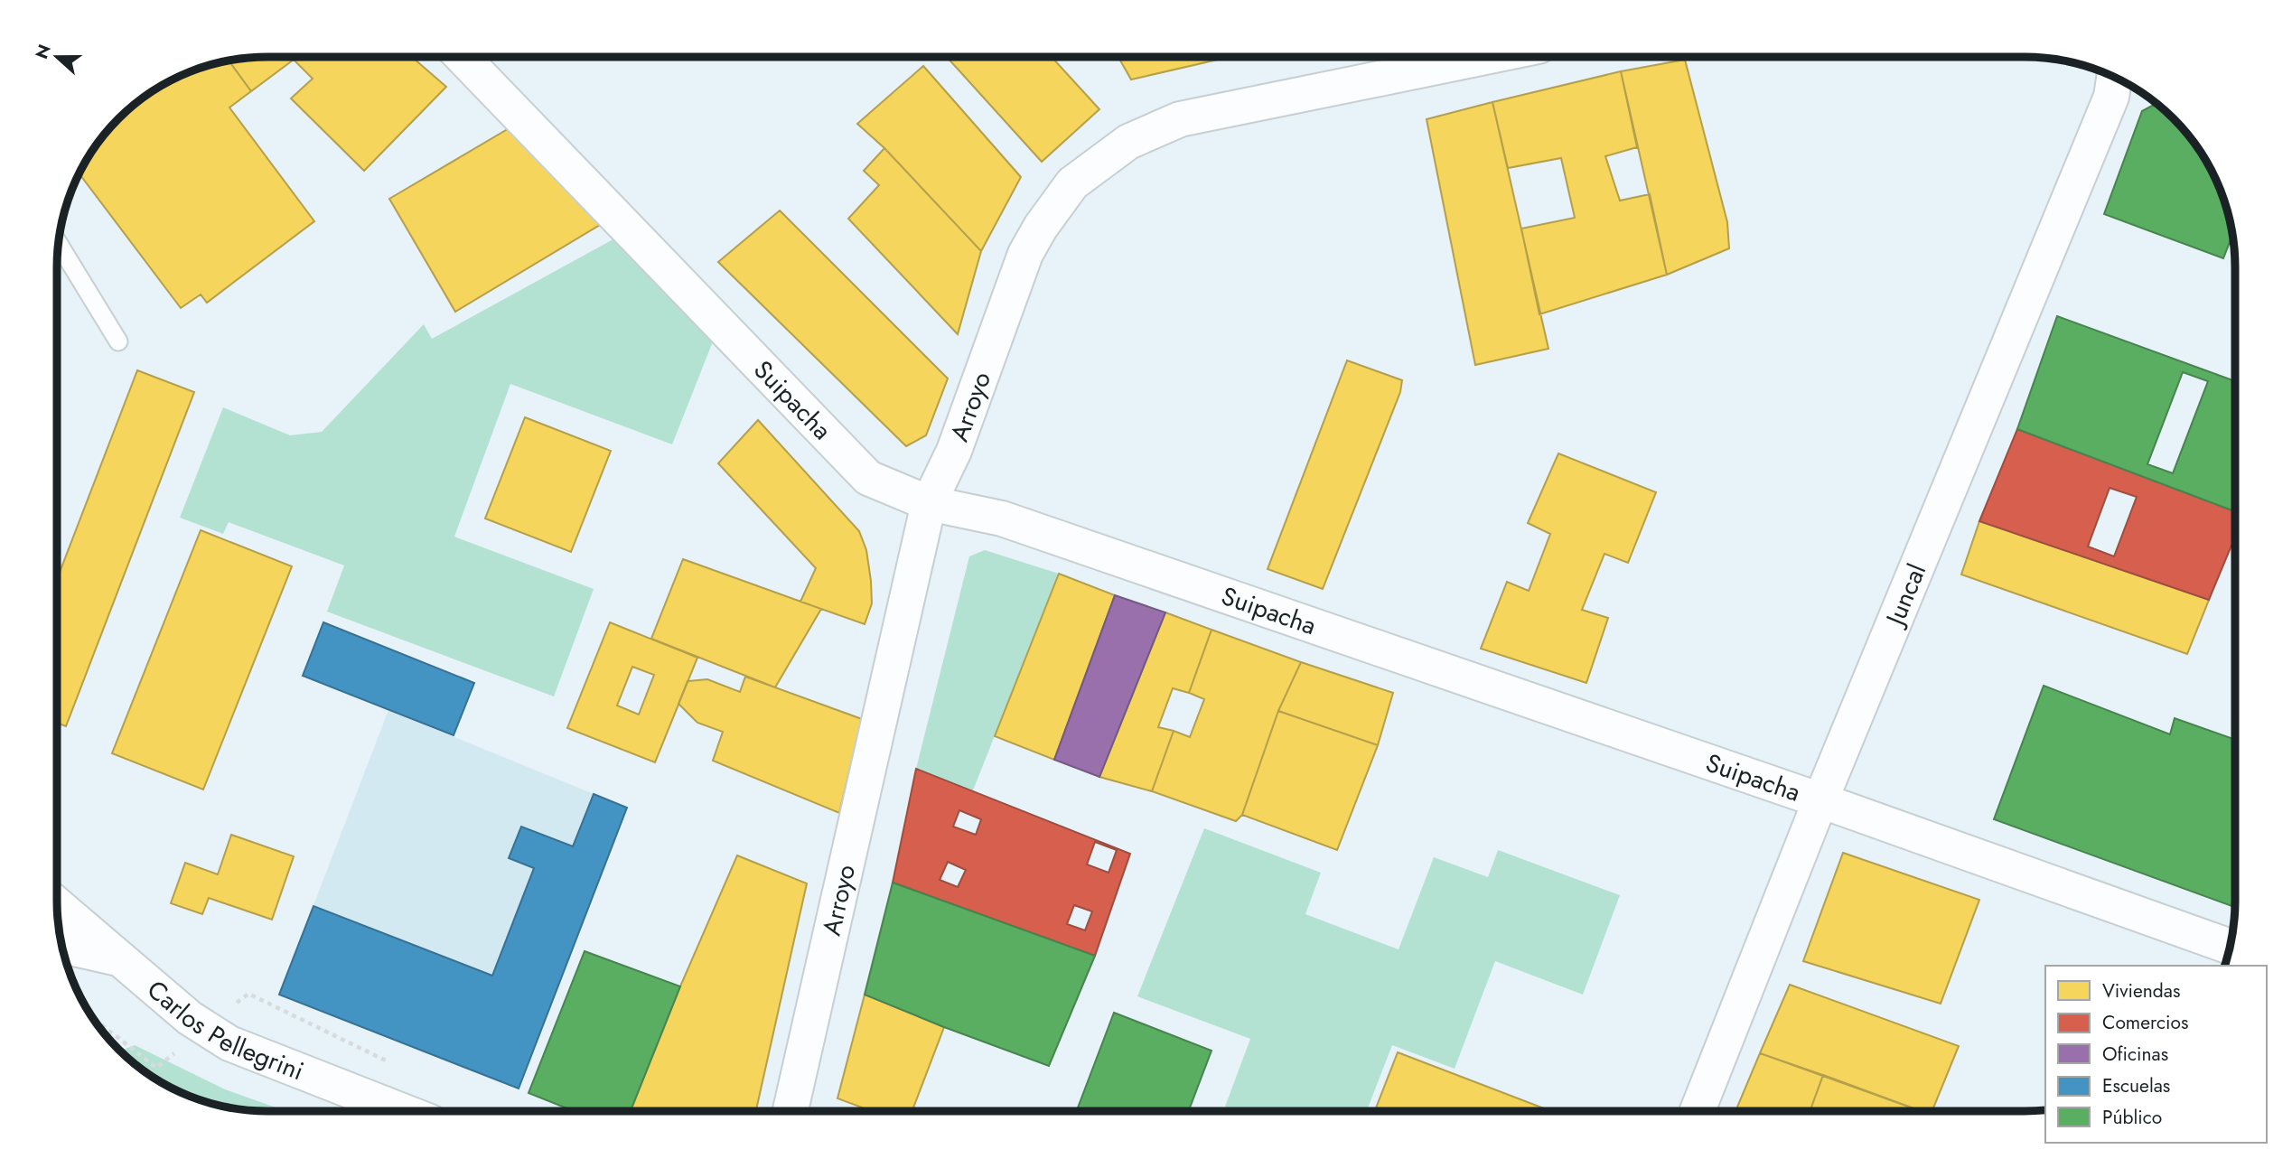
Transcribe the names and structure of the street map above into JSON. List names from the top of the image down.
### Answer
{
  "streets": {
    "street": [
      "Suipacha",
      "Arroyo",
      "Juncal",
      "Carlos Pellegrini"
    ]
  },
  "crossings": [
    ["Suipacha", "Arroyo"],
    ["Suipacha", "Juncal"]
  ],
  "legend": [
    "Viviendas",
    "Comercios",
    "Oficinas",
    "Escuelas",
    "Público"
  ],
  "north": "left"
}
